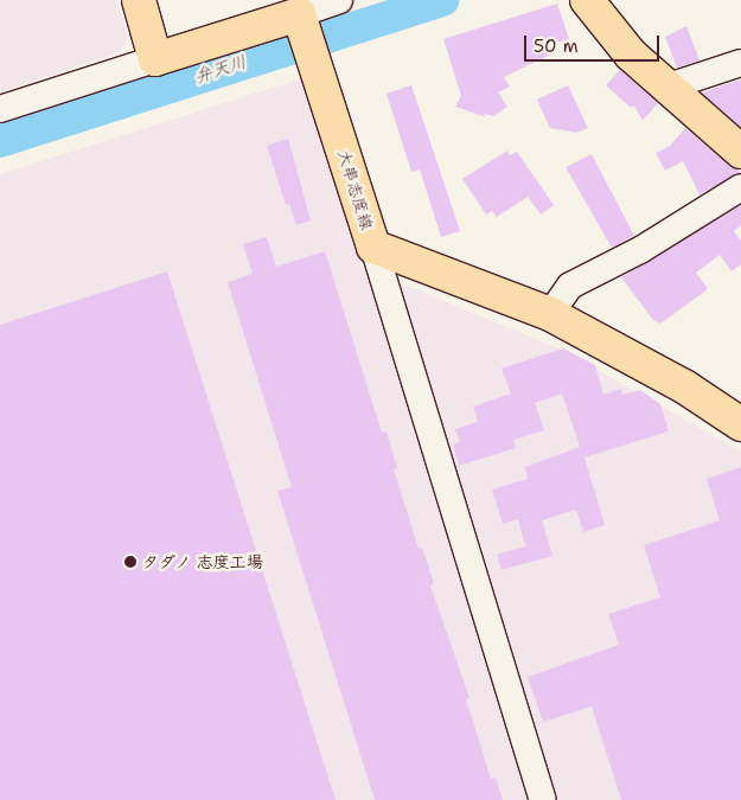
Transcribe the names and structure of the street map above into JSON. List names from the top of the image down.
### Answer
{
  "streets": {
    "main road": ["大串志度線"]
  },
  "water": ["弁天川"],
  "places": ["タダノ 志度工場"],
  "scale_bar": "50 m"
}
